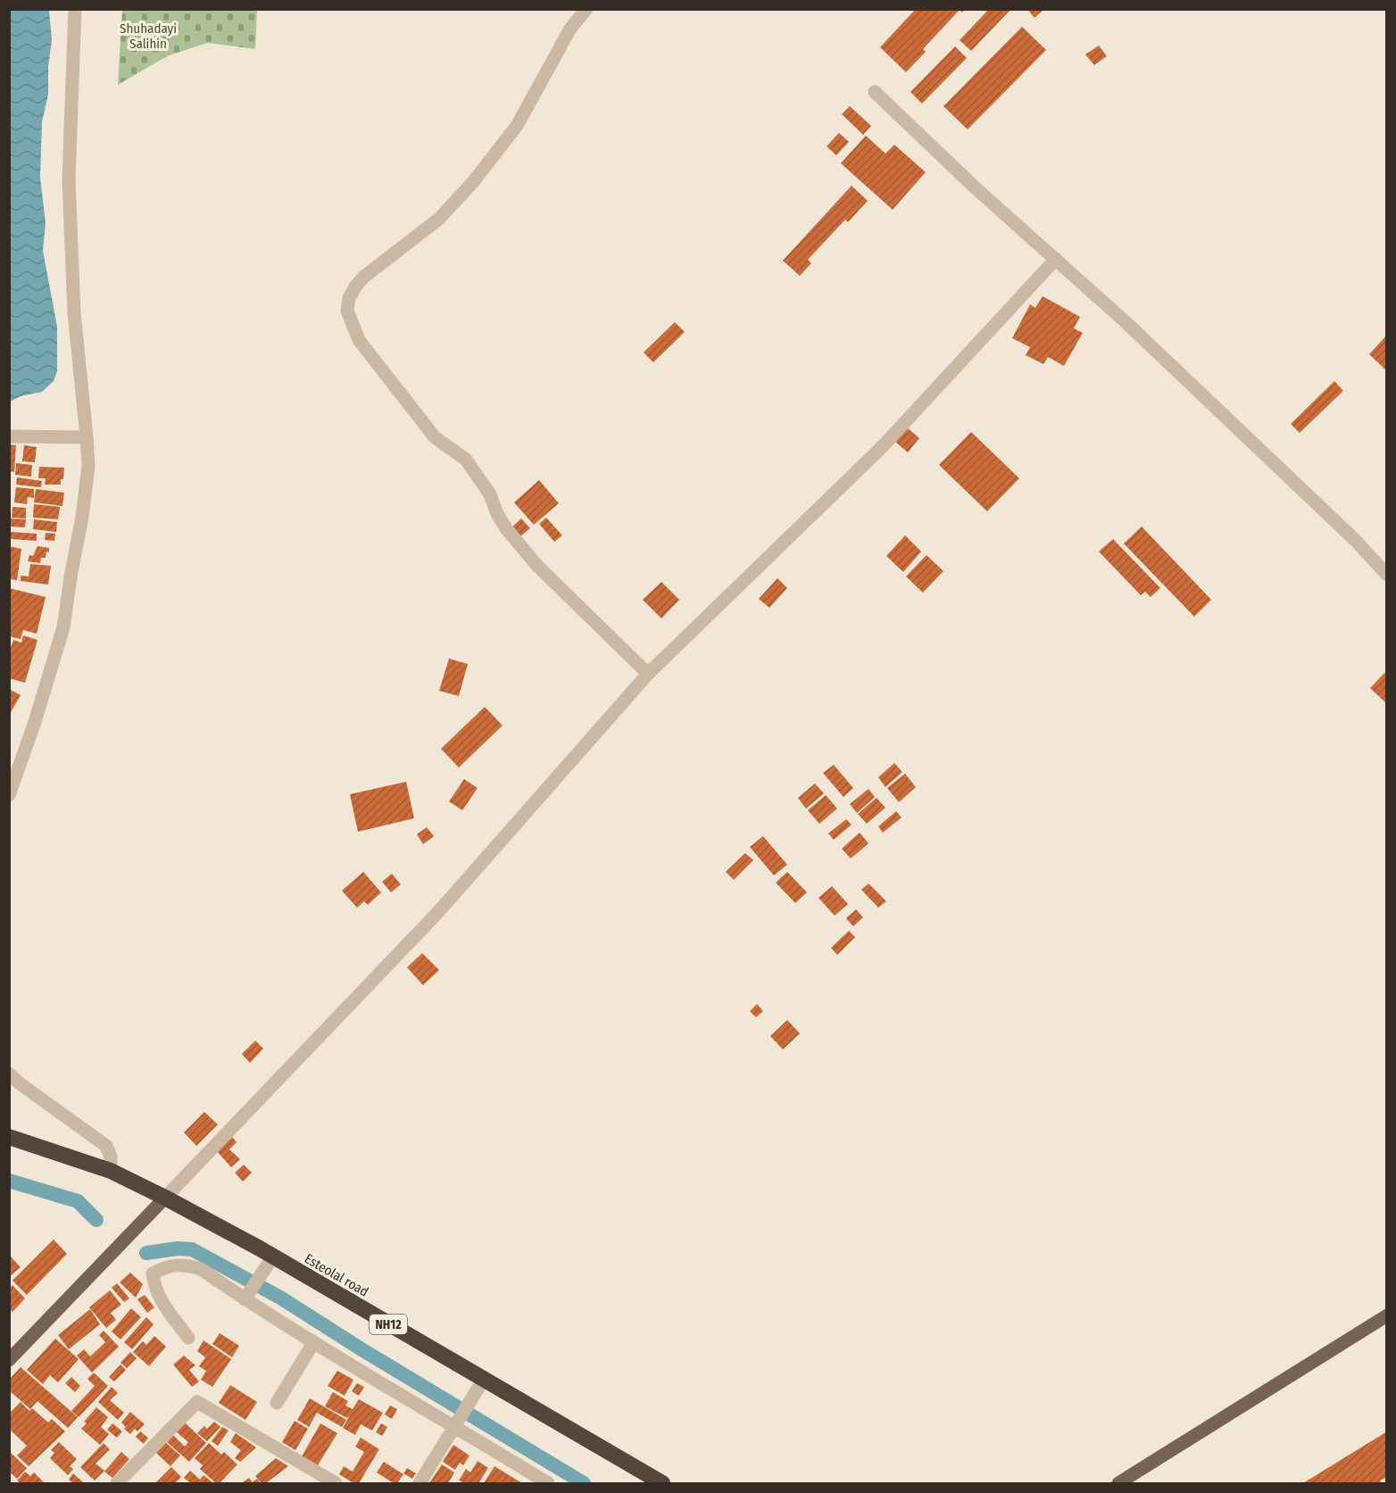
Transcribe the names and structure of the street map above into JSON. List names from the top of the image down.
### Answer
{
  "streets": {
    "highway": ["Esteolal road", "NH12"]
  },
  "parks": ["Shuhadayi Salihin"]
}
